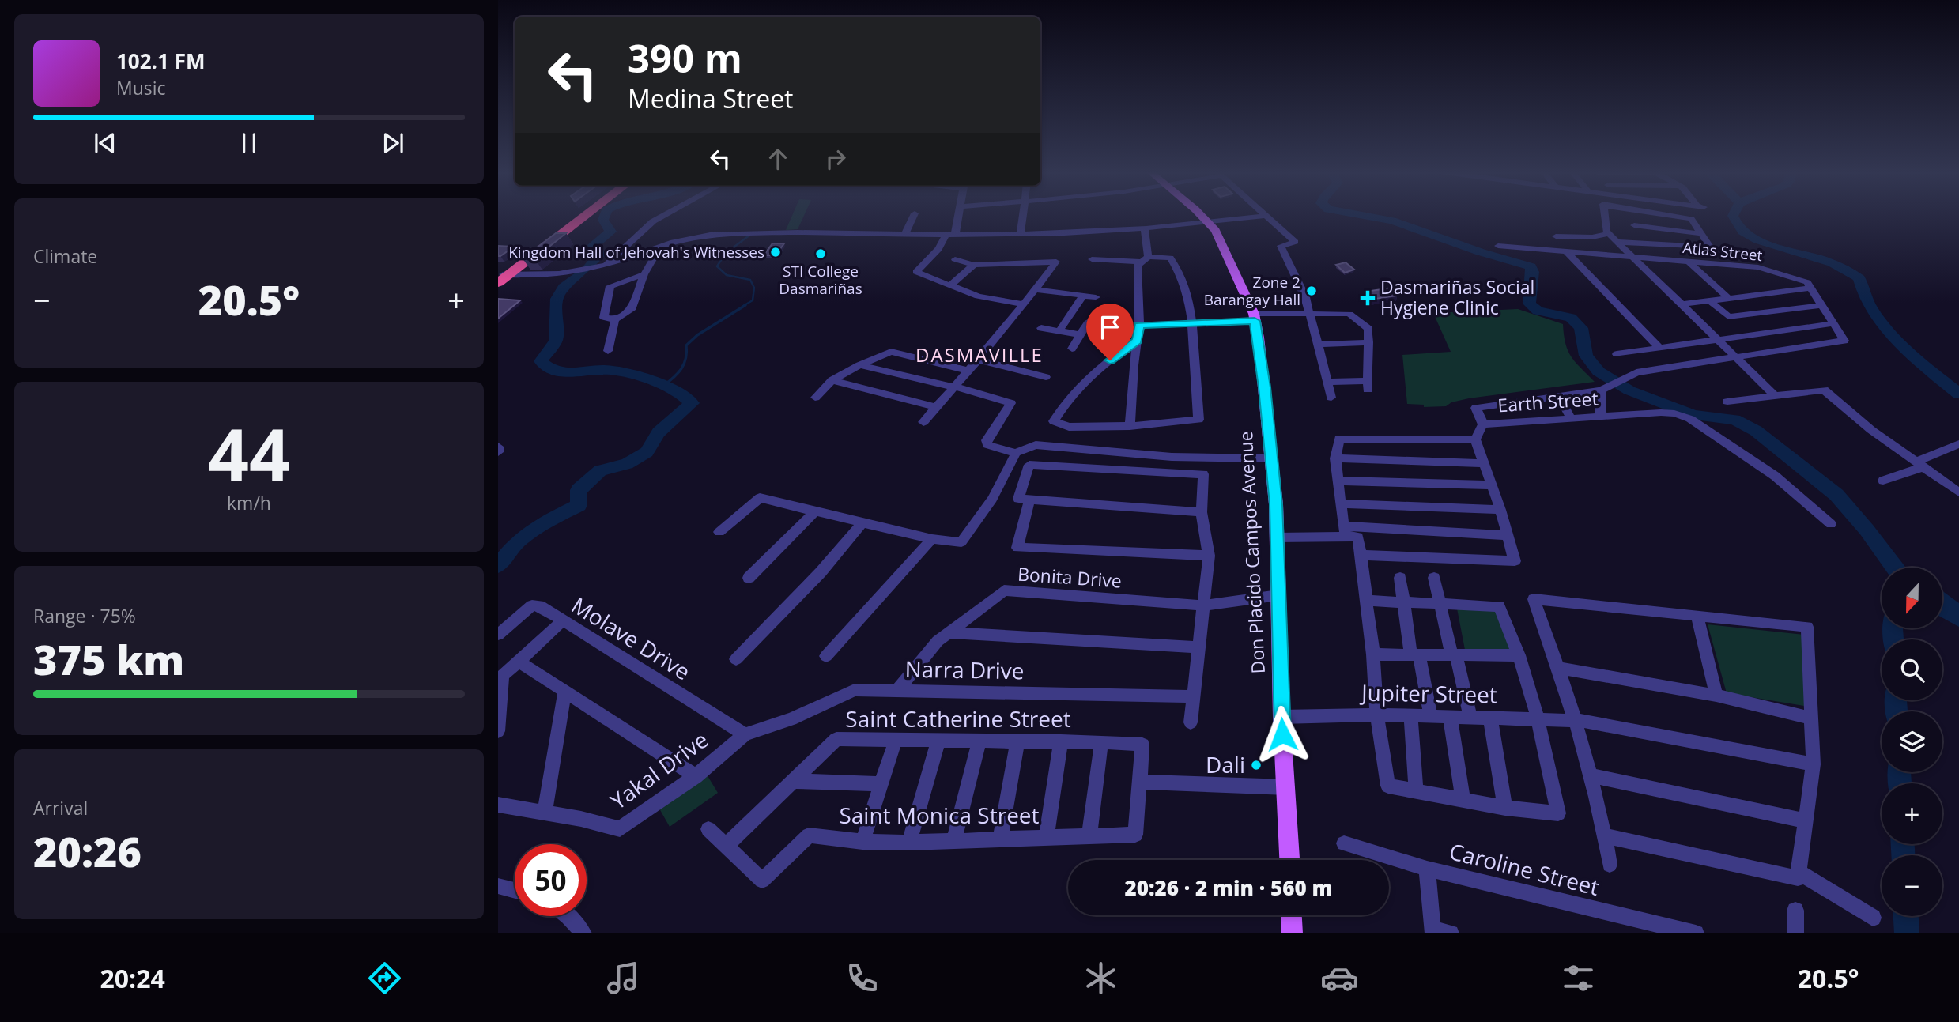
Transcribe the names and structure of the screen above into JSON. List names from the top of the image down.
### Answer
{
  "streets": {
    "main road": ["Don Placido Campos Avenue"],
    "street": [
      "Atlas Street",
      "Earth Street",
      "Bonita Drive",
      "Molave Drive",
      "Narra Drive",
      "Jupiter Street",
      "Saint Catherine Street",
      "Yakal Drive",
      "Saint Monica Street",
      "Caroline Street"
    ]
  },
  "crossings": [
    ["Don Placido Campos Avenue", "Bonita Drive"],
    ["Don Placido Campos Avenue", "Jupiter Street"],
    ["Bonita Drive", "Narra Drive"],
    ["Molave Drive", "Narra Drive"],
    ["Molave Drive", "Yakal Drive"],
    ["Narra Drive", "Yakal Drive"],
    ["Saint Catherine Street", "Saint Monica Street"]
  ],
  "districts": ["DASMAVILLE"],
  "places": {
    "other": [
      "Kingdom Hall of Jehovah's Witnesses",
      "STI College Dasmariñas",
      "Zone 2 Barangay Hall",
      "Dali"
    ],
    "health": ["Dasmariñas Social Hygiene Clinic"]
  },
  "north": "bottom",
  "page": {
    "turn": ["390 m", "Medina Street"],
    "song": ["102.1 FM", "Music"],
    "tile": [
      "Climate",
      ["44", "km/h"],
      ["Range · 75%", "375 km"],
      ["Arrival", "20:26"]
    ],
    "heat": ["−", "20.5°", "+"],
    "map_buttons": ["+", "−"],
    "limit": "50",
    "trip": "20:26 · 2 min · 560 m",
    "tabs": ["20:24", "20.5°"]
  }
}
